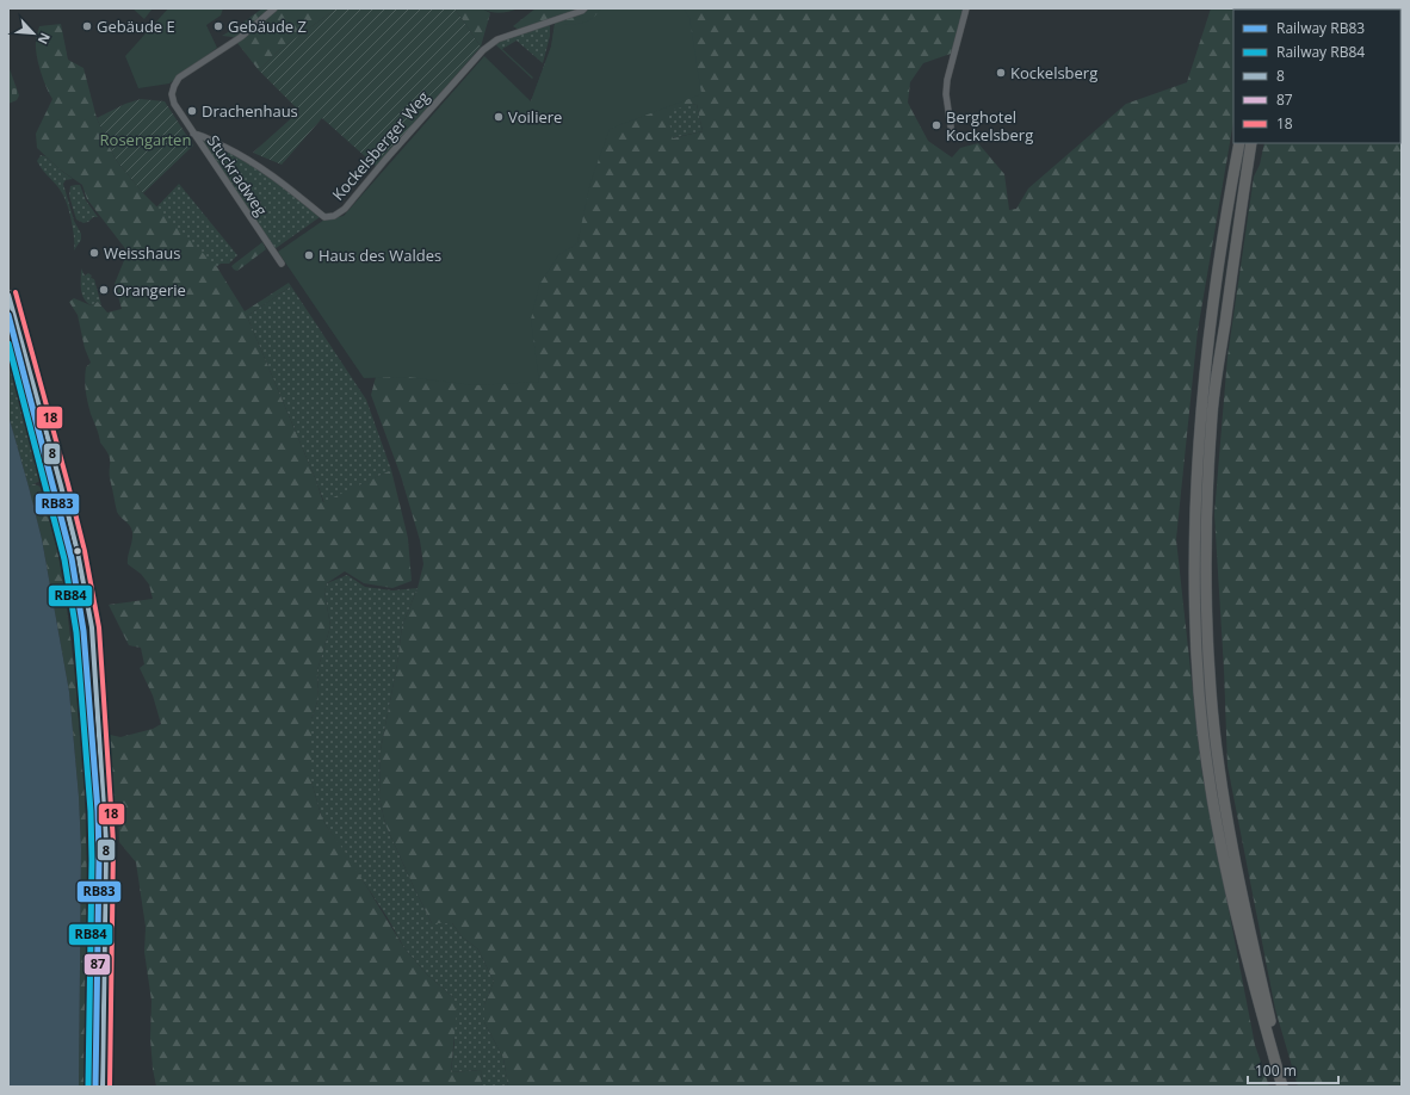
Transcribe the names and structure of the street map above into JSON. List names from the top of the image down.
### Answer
{
  "streets": {
    "street": ["Kockelsberger Weg", "Stuckradweg"]
  },
  "crossings": [
    ["Kockelsberger Weg", "Stuckradweg"]
  ],
  "parks": ["Rosengarten"],
  "places": [
    "Gebäude E",
    "Gebäude Z",
    "Kockelsberg",
    "Drachenhaus",
    "Voiliere",
    "Berghotel Kockelsberg",
    "Weisshaus",
    "Haus des Waldes",
    "Orangerie"
  ],
  "lines": [
    "transit line 18",
    "transit line 8",
    "rail line RB83",
    "transit line 87",
    "rail line RB84"
  ],
  "legend": [
    "Railway RB83",
    "Railway RB84",
    "8",
    "87",
    "18"
  ],
  "scale_bar": "100 m",
  "north": "bottom right"
}
